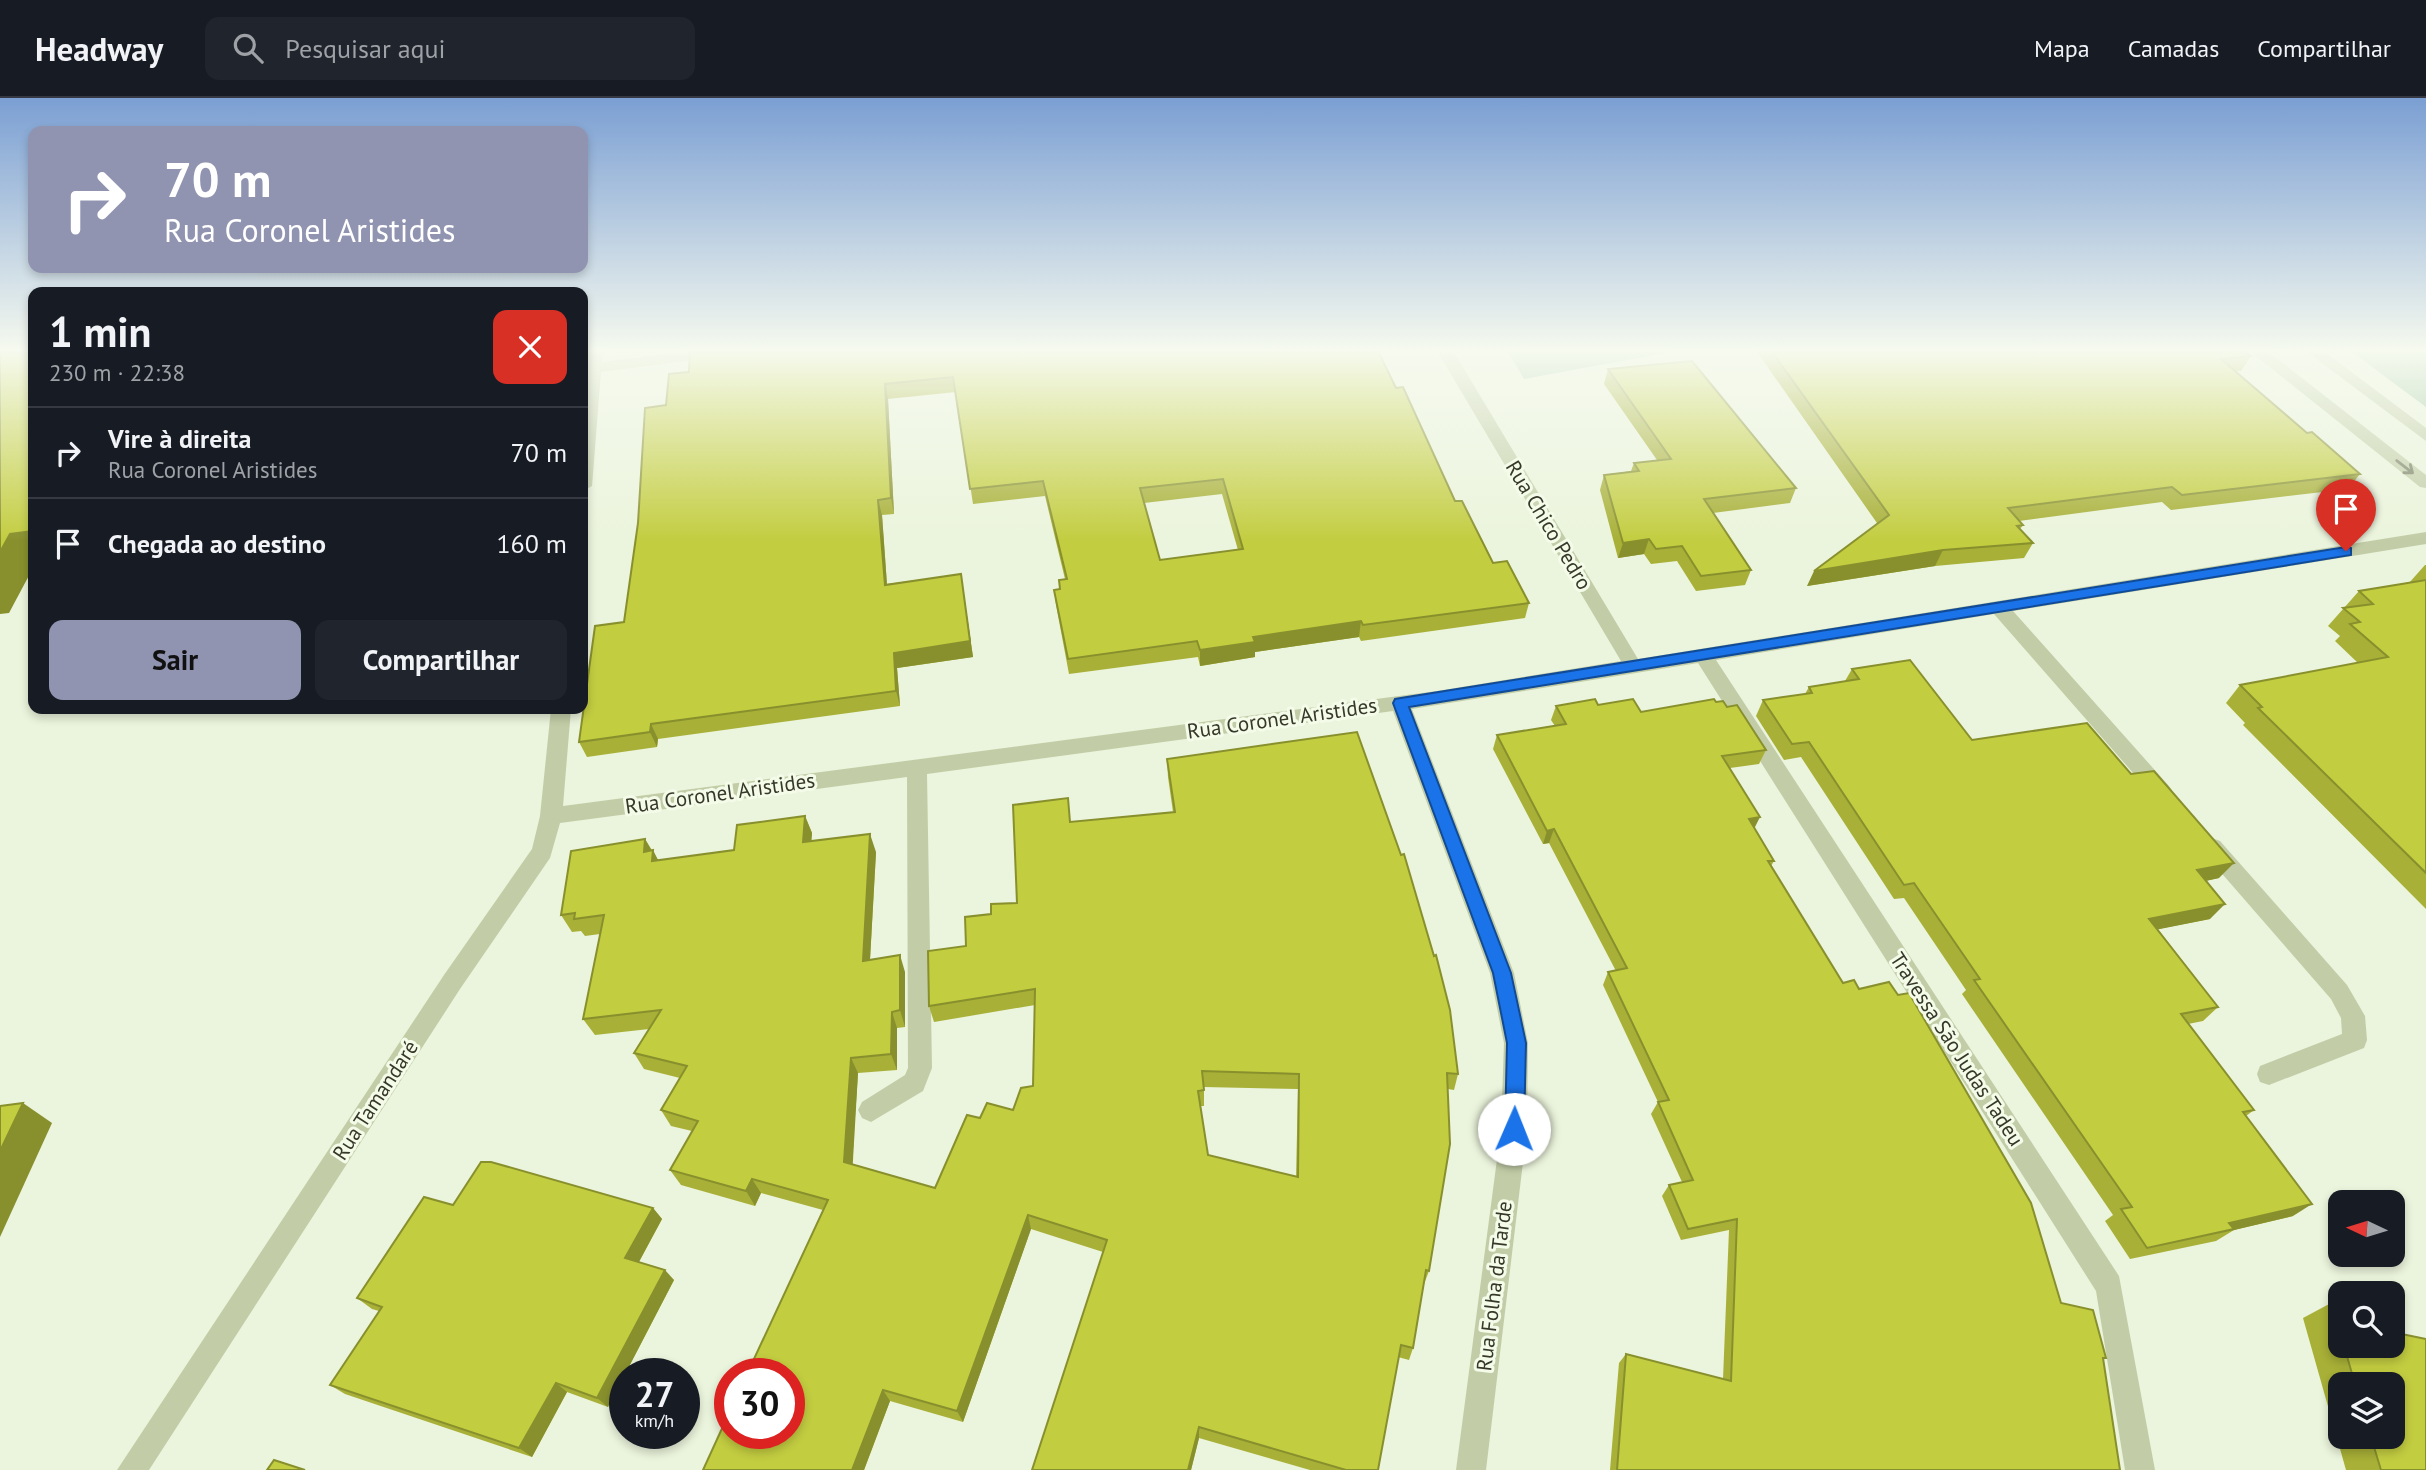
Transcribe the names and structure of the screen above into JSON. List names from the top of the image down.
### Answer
{
  "streets": {
    "street": [
      "Rua Chico Pedro",
      "Rua Coronel Aristides",
      "Travessa São Judas Tadeu",
      "Rua Tamandaré",
      "Rua Folha da Tarde"
    ]
  },
  "crossings": [
    ["Rua Chico Pedro", "Rua Coronel Aristides"],
    ["Rua Coronel Aristides", "Travessa São Judas Tadeu"],
    ["Rua Coronel Aristides", "Rua Tamandaré"],
    ["Rua Coronel Aristides", "Rua Folha da Tarde"]
  ],
  "north": "left",
  "page": {
    "header": "Headway",
    "search": "Pesquisar aqui",
    "nav": ["Mapa", "Camadas", "Compartilhar"],
    "turn": ["70 m", "Rua Coronel Aristides"],
    "heading": ["1 min", "230 m · 22:38"],
    "list": [
      {
        "name": "Vire à direita",
        "note": "Rua Coronel Aristides",
        "value": "70 m"
      },
      {
        "name": "Chegada ao destino",
        "value": "160 m"
      }
    ],
    "buttons": ["Sair", "Compartilhar"],
    "speed": "27 km/h",
    "limit": "30"
  }
}
